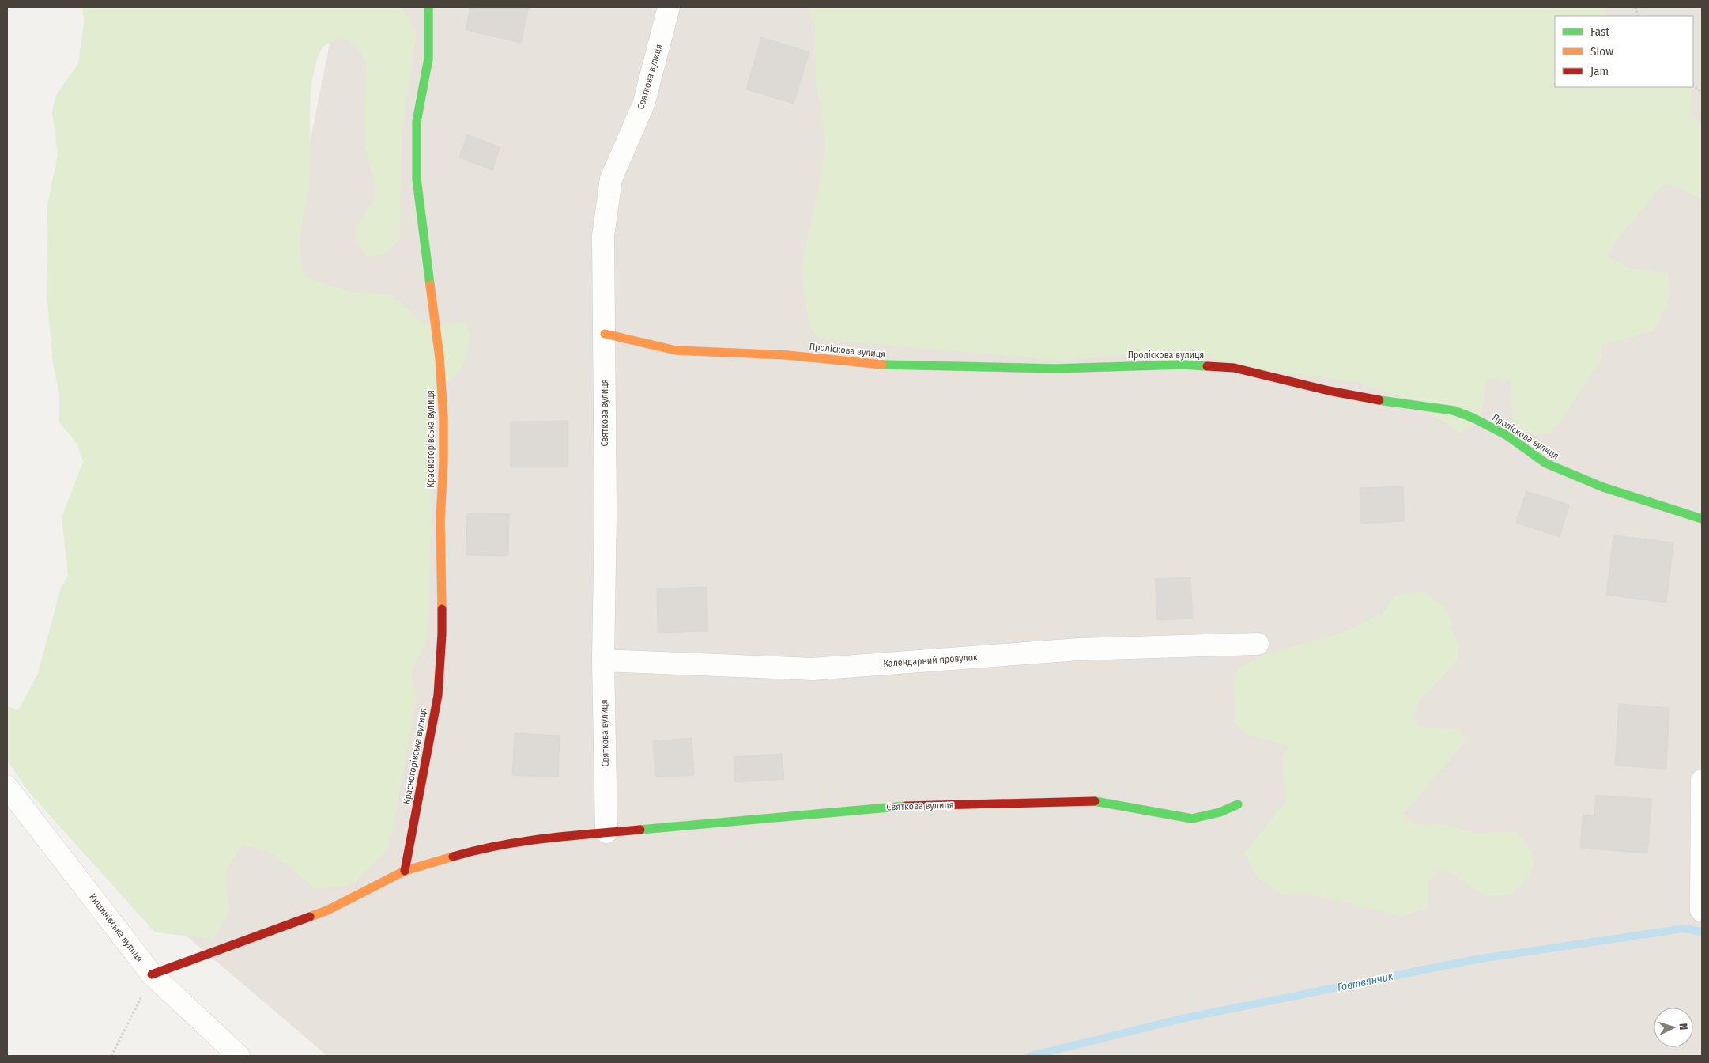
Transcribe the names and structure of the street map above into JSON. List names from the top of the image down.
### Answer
{
  "streets": {
    "street": [
      "Святкова вулиця",
      "Проліскова вулиця",
      "Красногорівська вулиця",
      "Календарний провулок",
      "Кишинівська вулиця"
    ]
  },
  "crossings": [
    ["Святкова вулиця", "Проліскова вулиця"],
    ["Святкова вулиця", "Календарний провулок"]
  ],
  "water": ["Говтвянчик"],
  "legend": ["Fast", "Slow", "Jam"],
  "north": "right"
}
